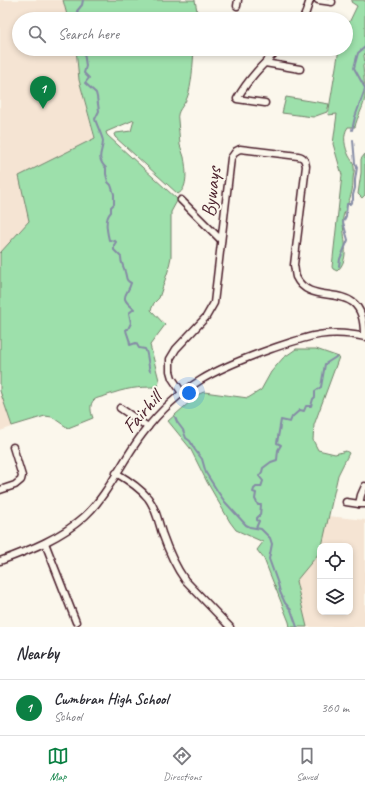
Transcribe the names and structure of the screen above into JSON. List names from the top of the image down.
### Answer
{
  "streets": {
    "street": ["Byways", "Fairhill"]
  },
  "crossings": [
    ["Byways", "Fairhill"]
  ],
  "page": {
    "search": "Search here",
    "pins": "1",
    "heading": "Nearby",
    "list": [
      {
        "mark": "1",
        "name": "Cwmbran High School",
        "note": "School",
        "value": "360 m"
      }
    ],
    "nav": ["Map", "Directions", "Saved"]
  }
}
